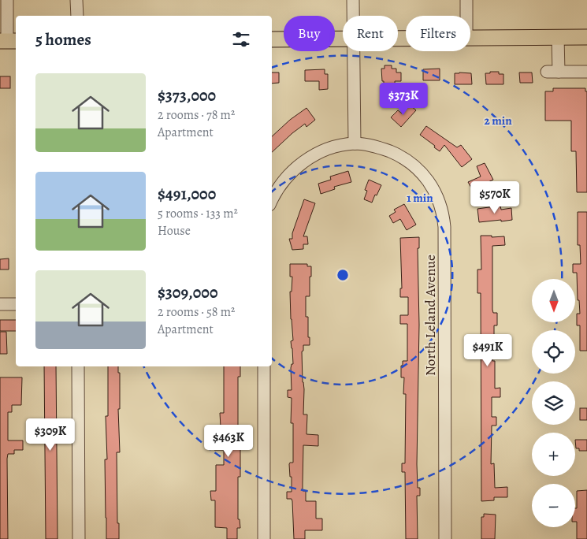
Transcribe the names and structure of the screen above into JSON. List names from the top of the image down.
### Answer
{
  "streets": {
    "street": ["North Leland Avenue"]
  },
  "north": "bottom",
  "page": {
    "chip": ["Buy", "Rent", "Filters"],
    "heading": "5 homes",
    "list": [
      {
        "name": "$373,000",
        "note": "2 rooms · 78 m² · Apartment"
      },
      {
        "name": "$491,000",
        "note": "5 rooms · 133 m² · House"
      },
      {
        "name": "$309,000",
        "note": "2 rooms · 58 m² · Apartment"
      }
    ],
    "price": [
      "$373K",
      "$570K",
      "$491K",
      "$309K",
      "$463K"
    ],
    "map_buttons": ["+", "−"]
  },
  "rings": ["2 min", "1 min"]
}
